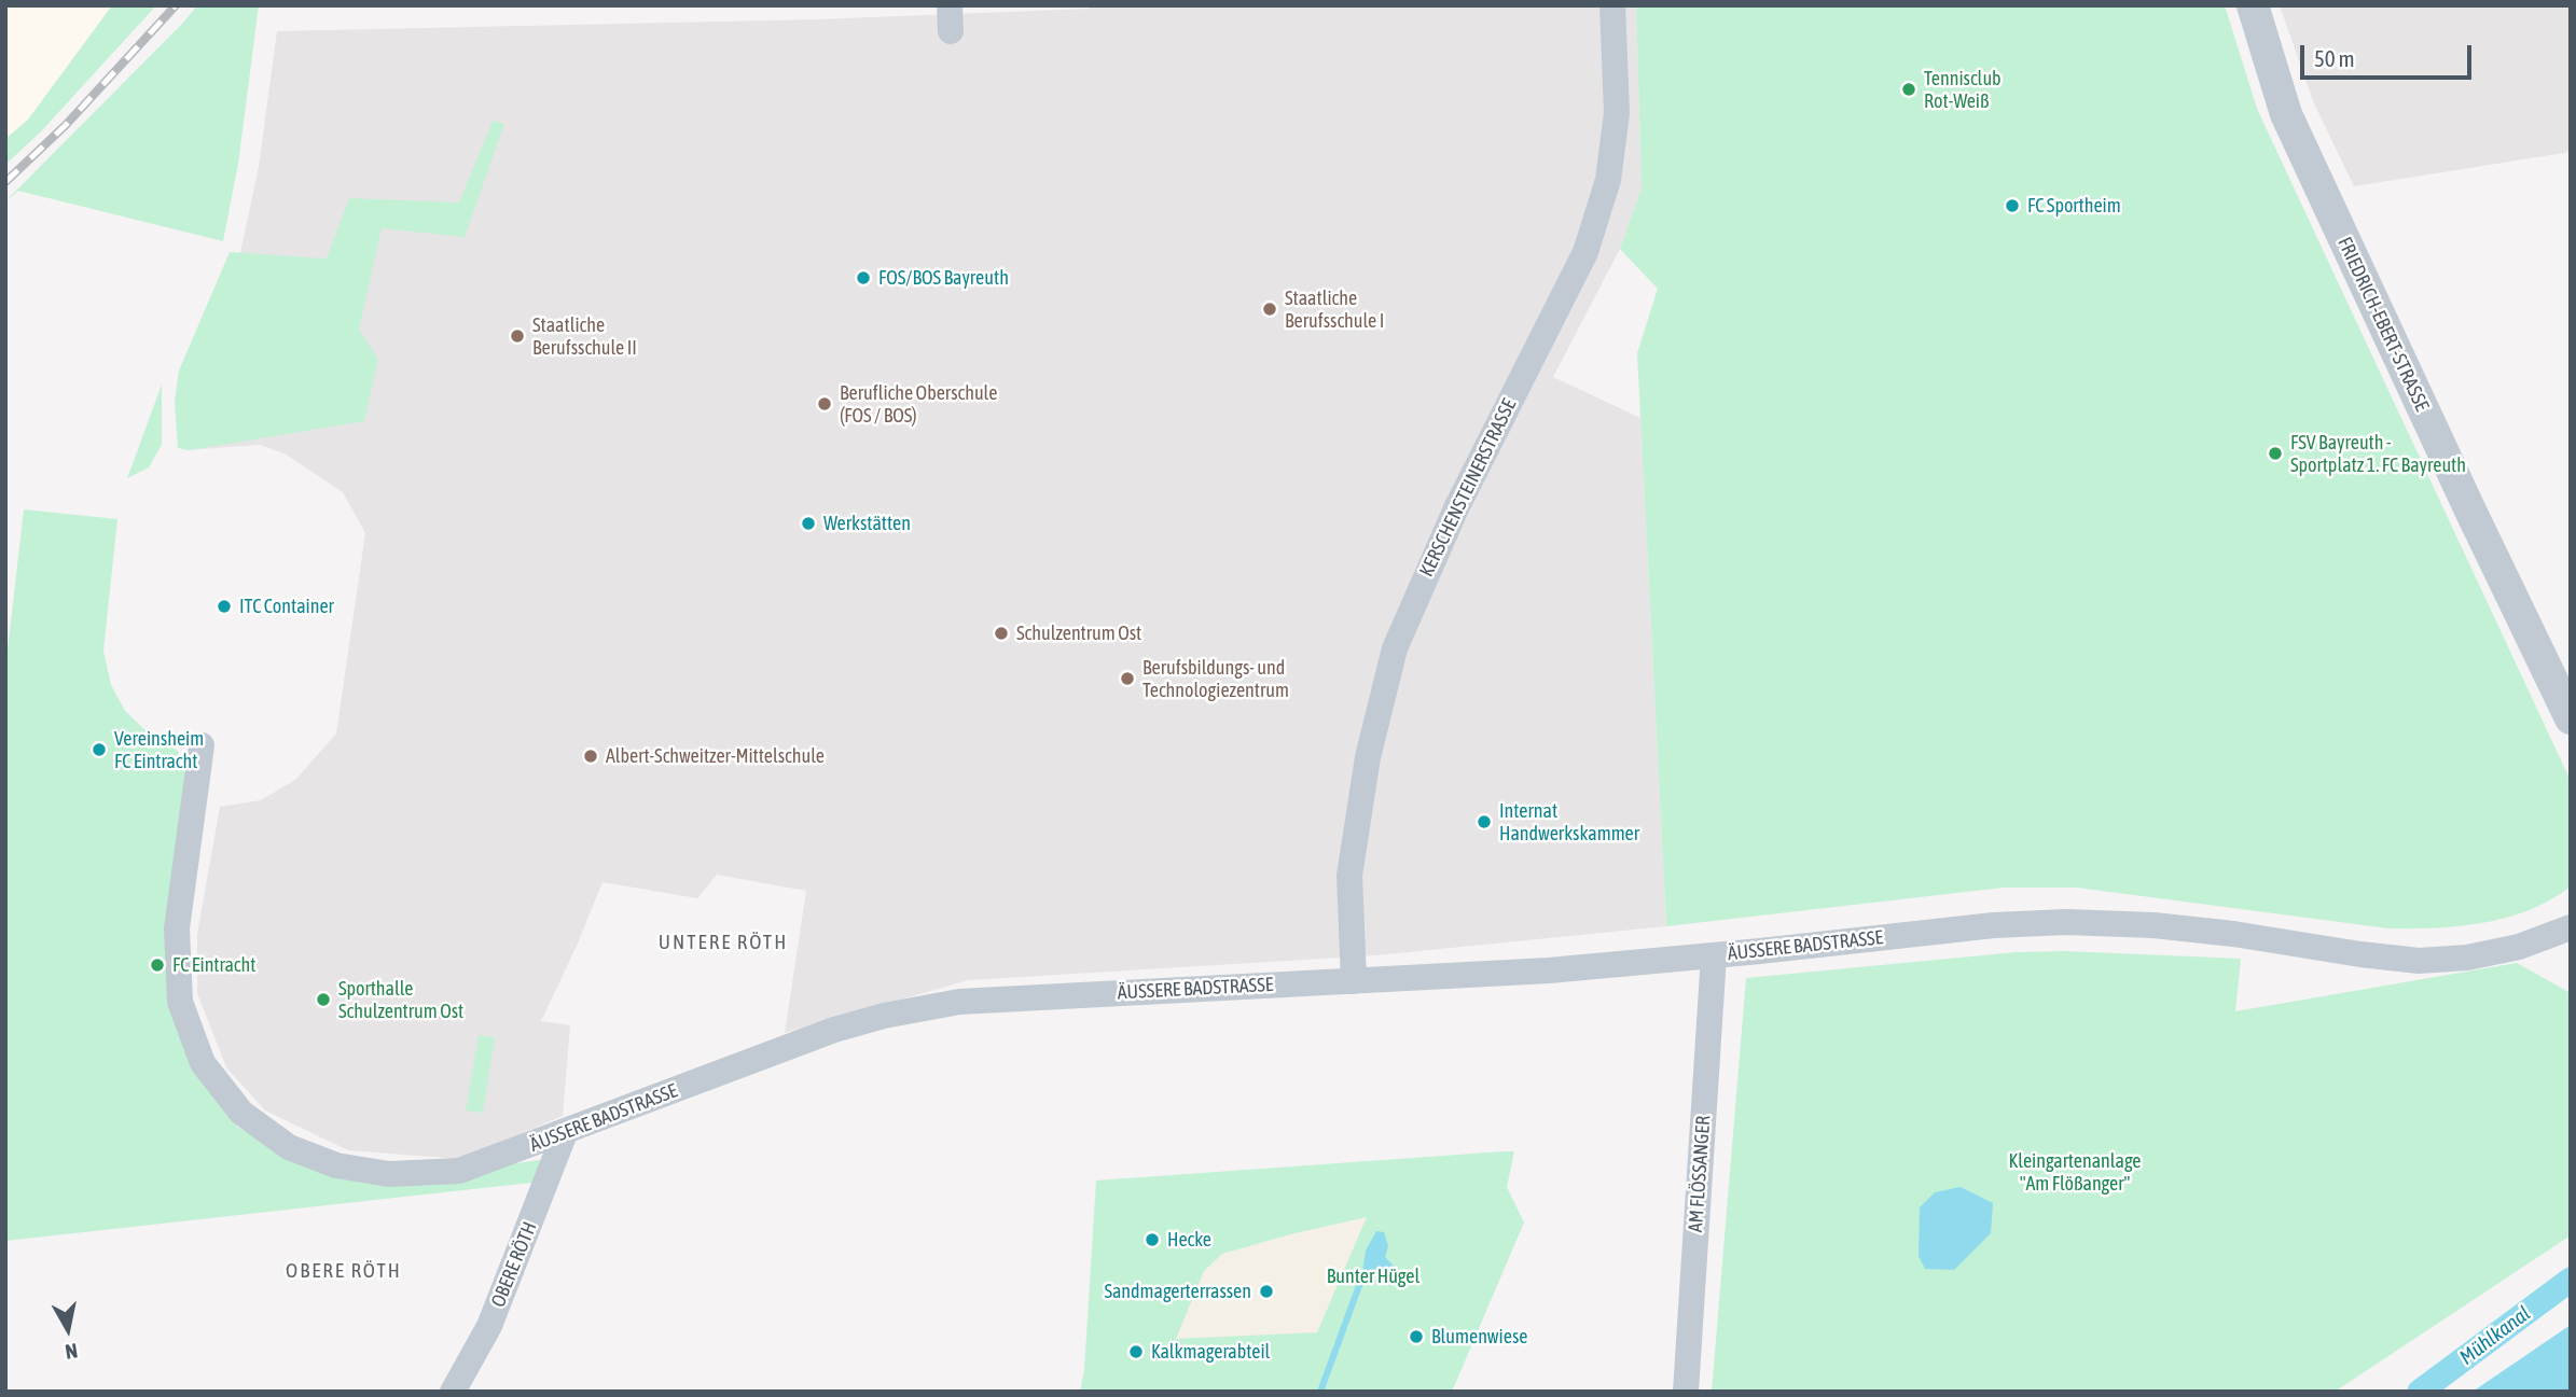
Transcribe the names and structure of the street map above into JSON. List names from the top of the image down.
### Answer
{
  "streets": {
    "street": [
      "FRIEDRICH-EBERT-STRASSE",
      "KERSCHENSTEINERSTRASSE",
      "ÄUSSERE BADSTRASSE",
      "AM FLÖSSANGER",
      "OBERE RÖTH"
    ]
  },
  "crossings": [
    ["KERSCHENSTEINERSTRASSE", "ÄUSSERE BADSTRASSE"],
    ["ÄUSSERE BADSTRASSE", "AM FLÖSSANGER"],
    ["ÄUSSERE BADSTRASSE", "OBERE RÖTH"]
  ],
  "districts": ["UNTERE RÖTH", "OBERE RÖTH"],
  "water": ["Mühlkanal"],
  "parks": ["Kleingartenanlage \"Am Flößanger\"", "Bunter Hügel"],
  "places": [
    "Tennisclub Rot-Weiß",
    "FC Sportheim",
    "FOS/BOS Bayreuth",
    "Staatliche Berufsschule I",
    "Staatliche Berufsschule II",
    "Berufliche Oberschule (FOS / BOS)",
    "FSV Bayreuth - Sportplatz 1. FC Bayreuth",
    "Werkstätten",
    "ITC Container",
    "Schulzentrum Ost",
    "Berufsbildungs- und Technologiezentrum",
    "Vereinsheim FC Eintracht",
    "Albert-Schweitzer-Mittelschule",
    "Internat Handwerkskammer",
    "FC Eintracht",
    "Sporthalle Schulzentrum Ost",
    "Hecke",
    "Sandmagerterrassen",
    "Blumenwiese",
    "Kalkmagerabteil"
  ],
  "scale_bar": "50 m",
  "north": "bottom"
}
